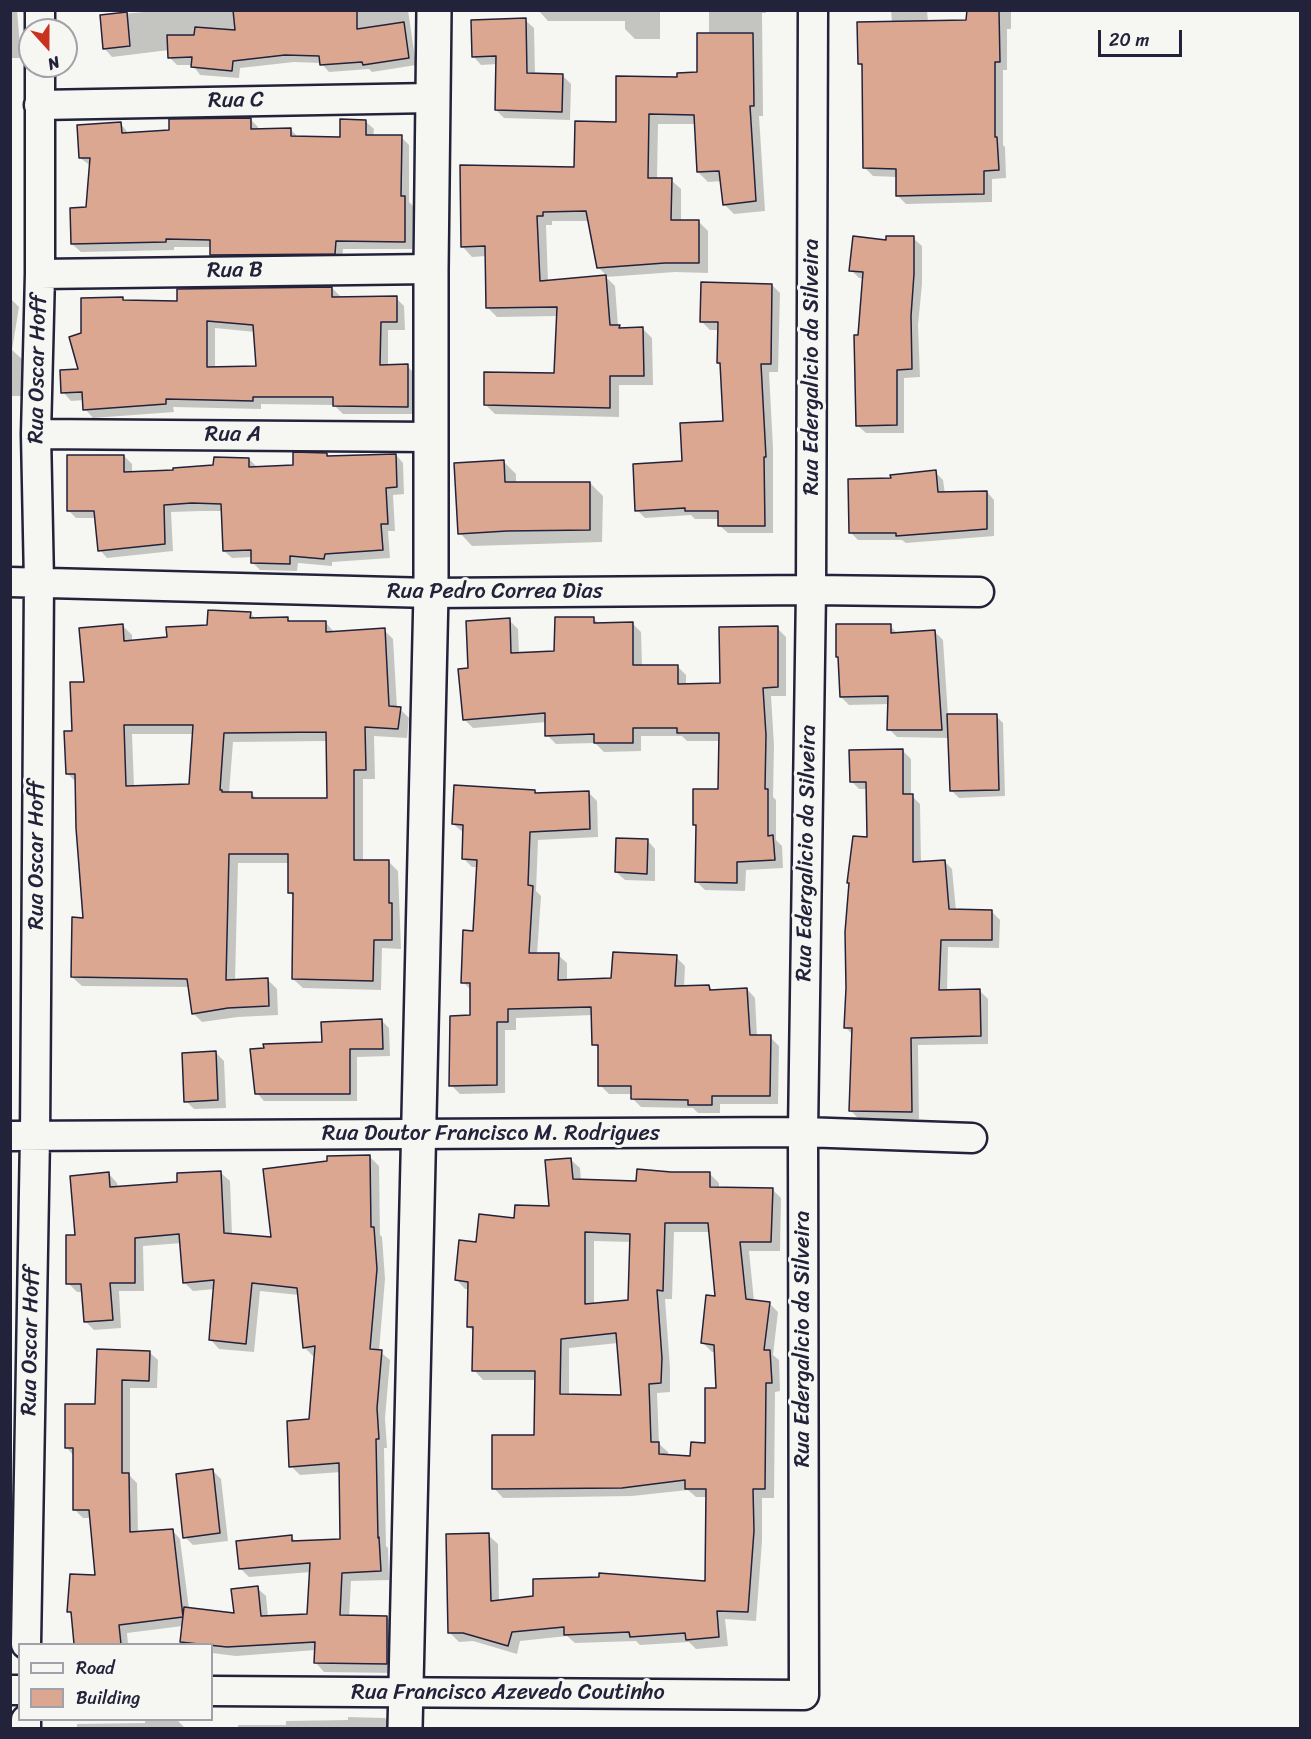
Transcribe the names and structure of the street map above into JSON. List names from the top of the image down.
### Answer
{
  "streets": {
    "street": [
      "Rua C",
      "Rua B",
      "Rua Edergalicio da Silveira",
      "Rua Oscar Hoff",
      "Rua A",
      "Rua Pedro Correa Dias",
      "Rua Doutor Francisco M. Rodrigues",
      "Rua Francisco Azevedo Coutinho"
    ]
  },
  "crossings": [
    ["Rua C", "Rua Oscar Hoff"],
    ["Rua B", "Rua Oscar Hoff"],
    ["Rua Edergalicio da Silveira", "Rua Pedro Correa Dias"],
    ["Rua Edergalicio da Silveira", "Rua Doutor Francisco M. Rodrigues"],
    ["Rua Edergalicio da Silveira", "Rua Francisco Azevedo Coutinho"],
    ["Rua Oscar Hoff", "Rua A"],
    ["Rua Oscar Hoff", "Rua Pedro Correa Dias"],
    ["Rua Oscar Hoff", "Rua Doutor Francisco M. Rodrigues"]
  ],
  "legend": ["Road", "Building"],
  "scale_bar": "20 m",
  "north": "bottom"
}
